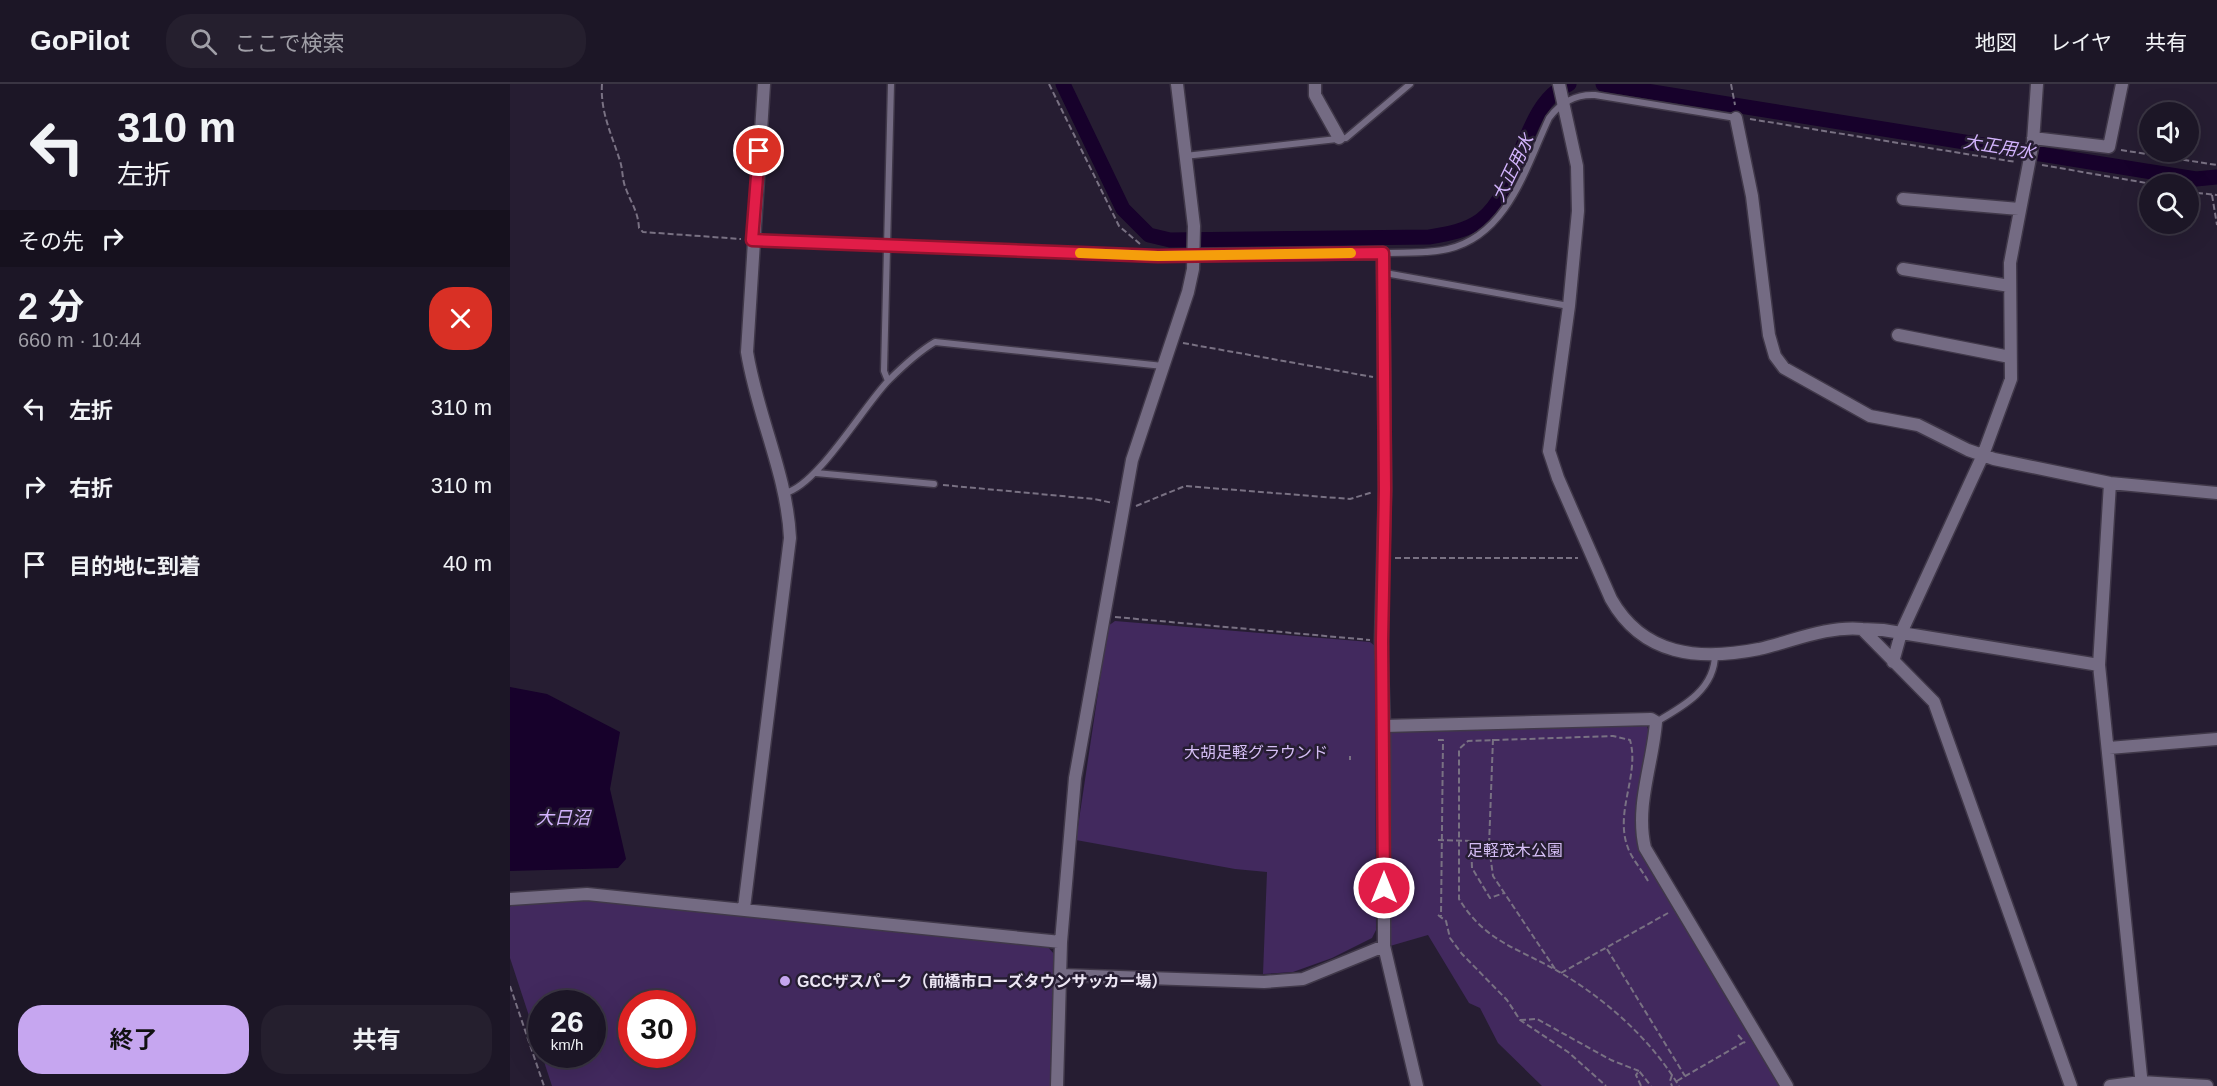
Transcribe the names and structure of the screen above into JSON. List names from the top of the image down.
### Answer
{
  "water": ["大正用水", "大日沼"],
  "parks": ["大胡足軽グラウンド", "足軽茂木公園"],
  "places": ["GCCザスパーク（前橋市ローズタウンサッカー場）"],
  "page": {
    "header": "GoPilot",
    "search": "ここで検索",
    "nav": ["地図", "レイヤ", "共有"],
    "turn": ["310 m", "左折"],
    "then": "その先",
    "heading": ["2 分", "660 m · 10:44"],
    "list": [
      {
        "name": "左折",
        "value": "310 m"
      },
      {
        "name": "右折",
        "value": "310 m"
      },
      {
        "name": "目的地に到着",
        "value": "40 m"
      }
    ],
    "speed": "26 km/h",
    "limit": "30",
    "buttons": ["終了", "共有"]
  }
}
